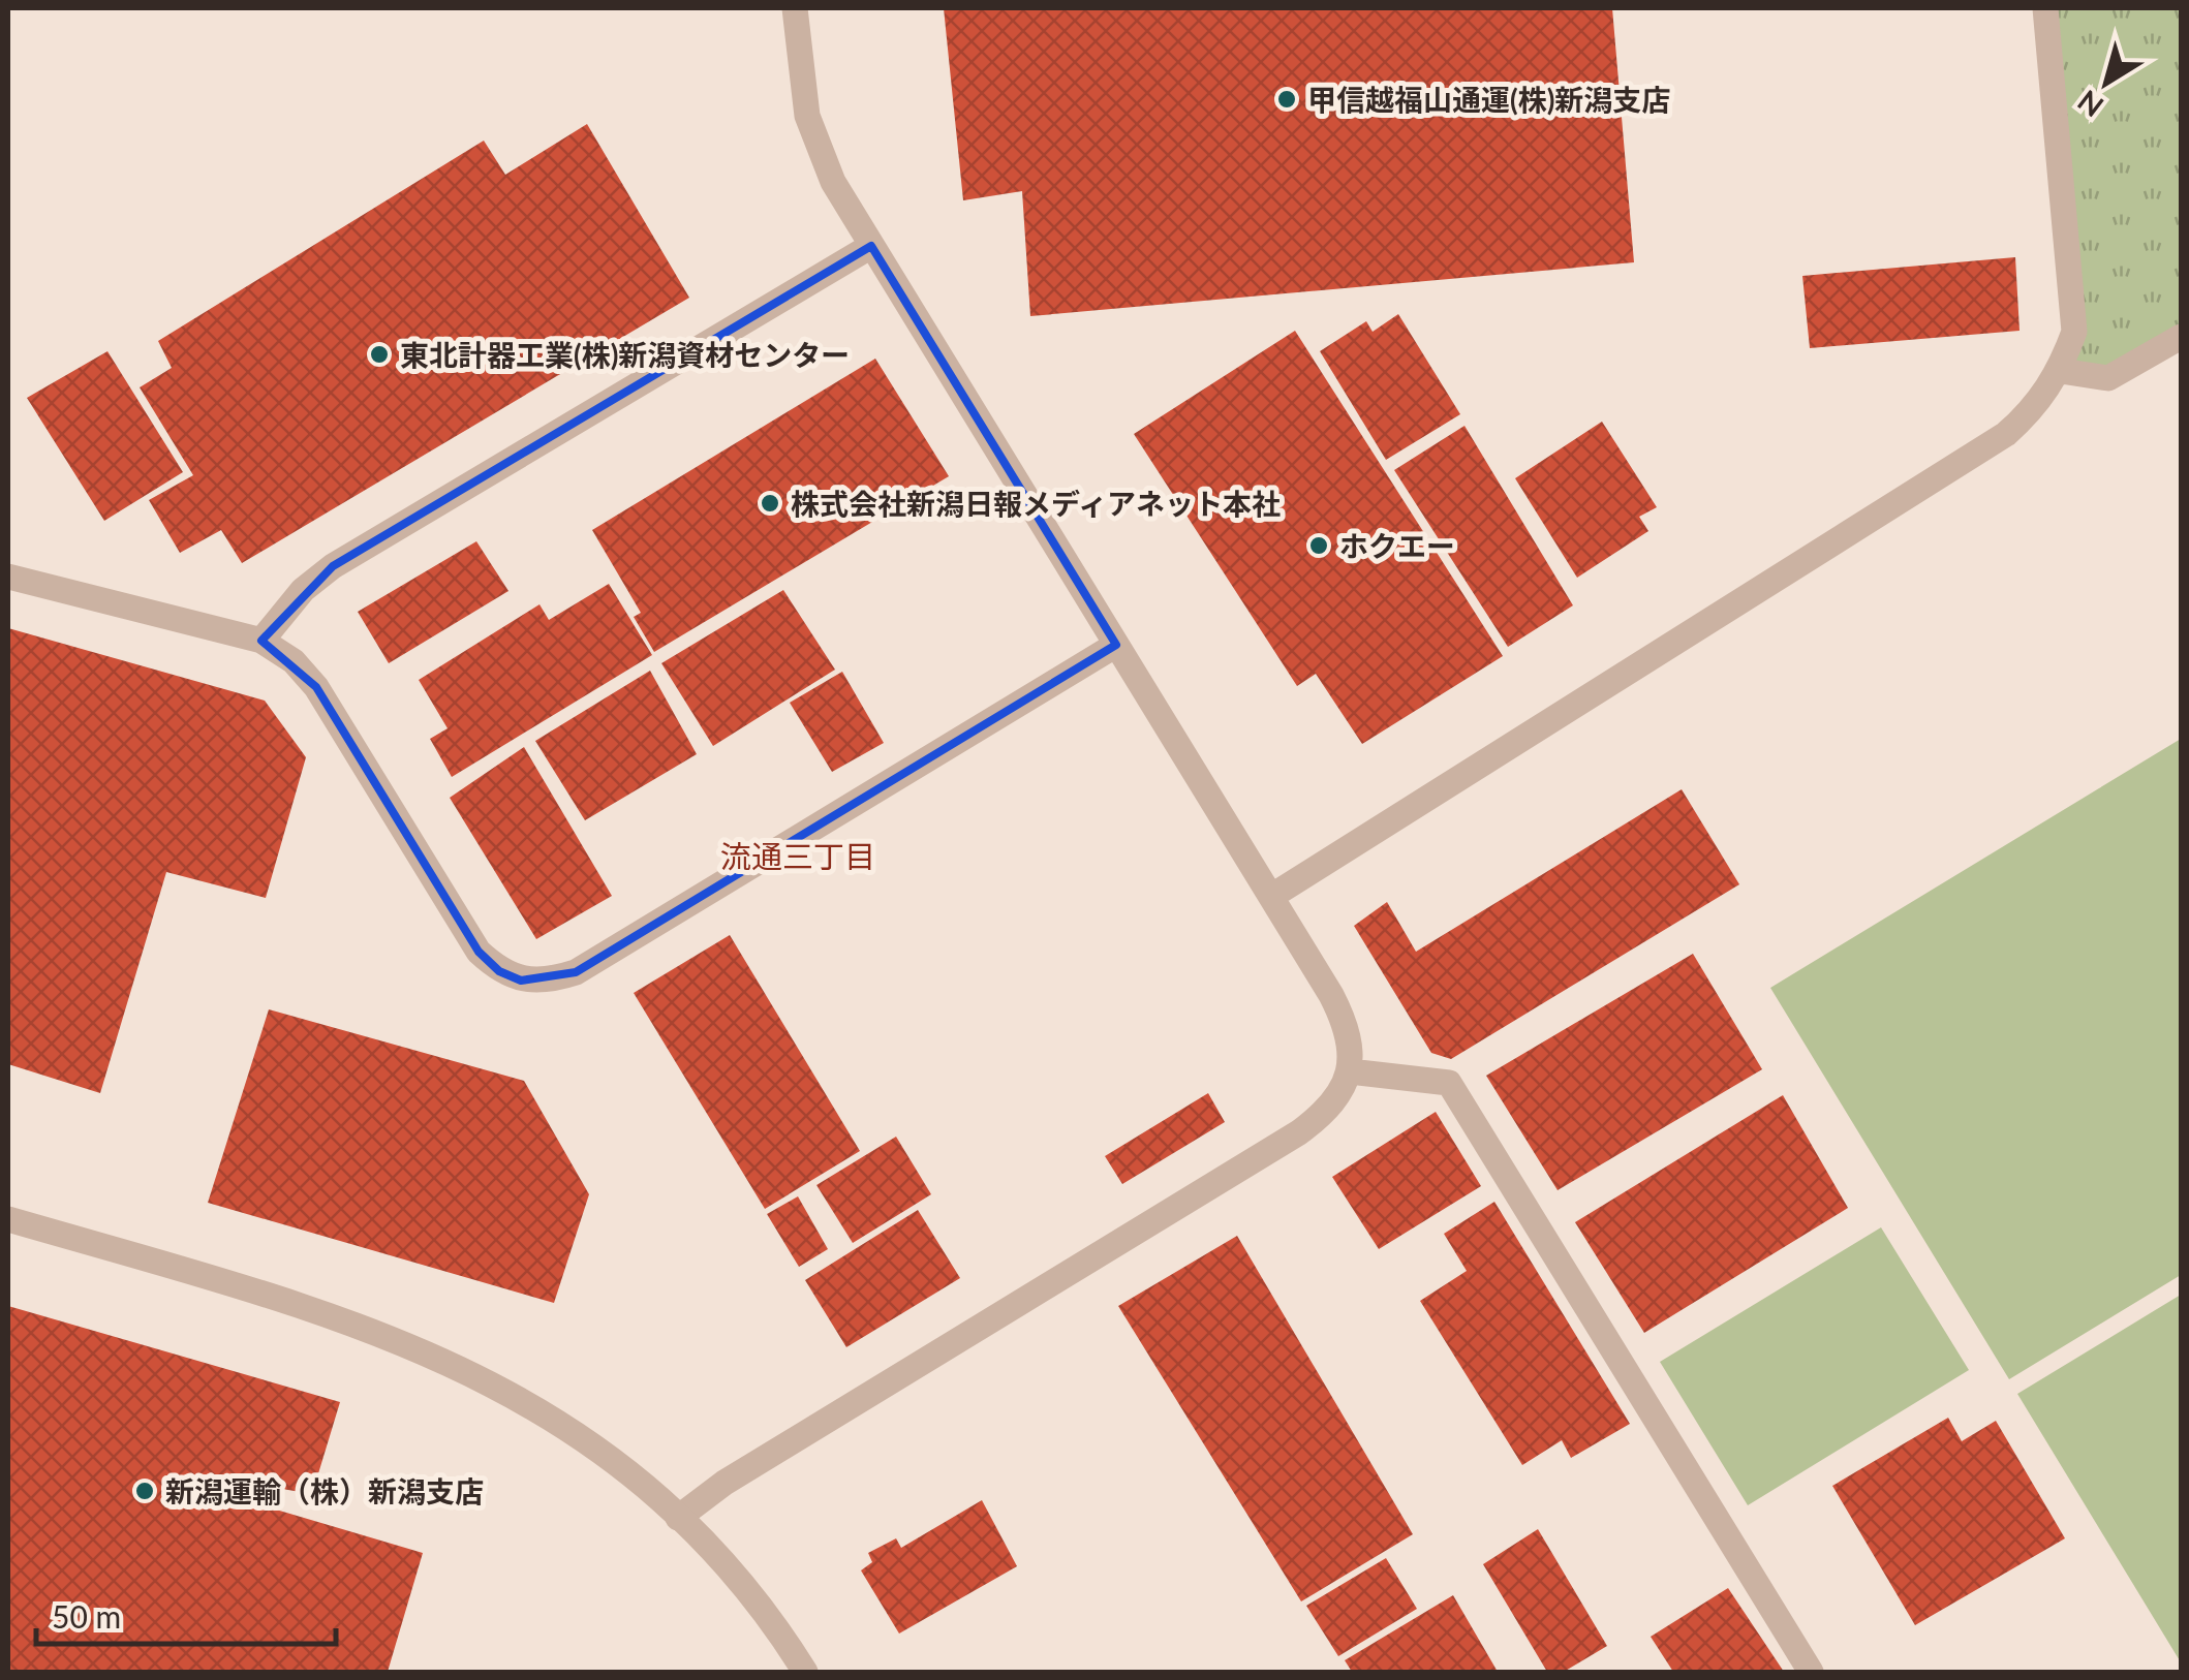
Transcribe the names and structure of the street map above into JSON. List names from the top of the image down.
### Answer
{
  "districts": ["流通三丁目"],
  "places": [
    "甲信越福山通運(株)新潟支店",
    "東北計器工業(株)新潟資材センター",
    "株式会社新潟日報メディアネット本社",
    "ホクエー",
    "新潟運輸（株）新潟支店"
  ],
  "scale_bar": "50 m",
  "north": "bottom left"
}
